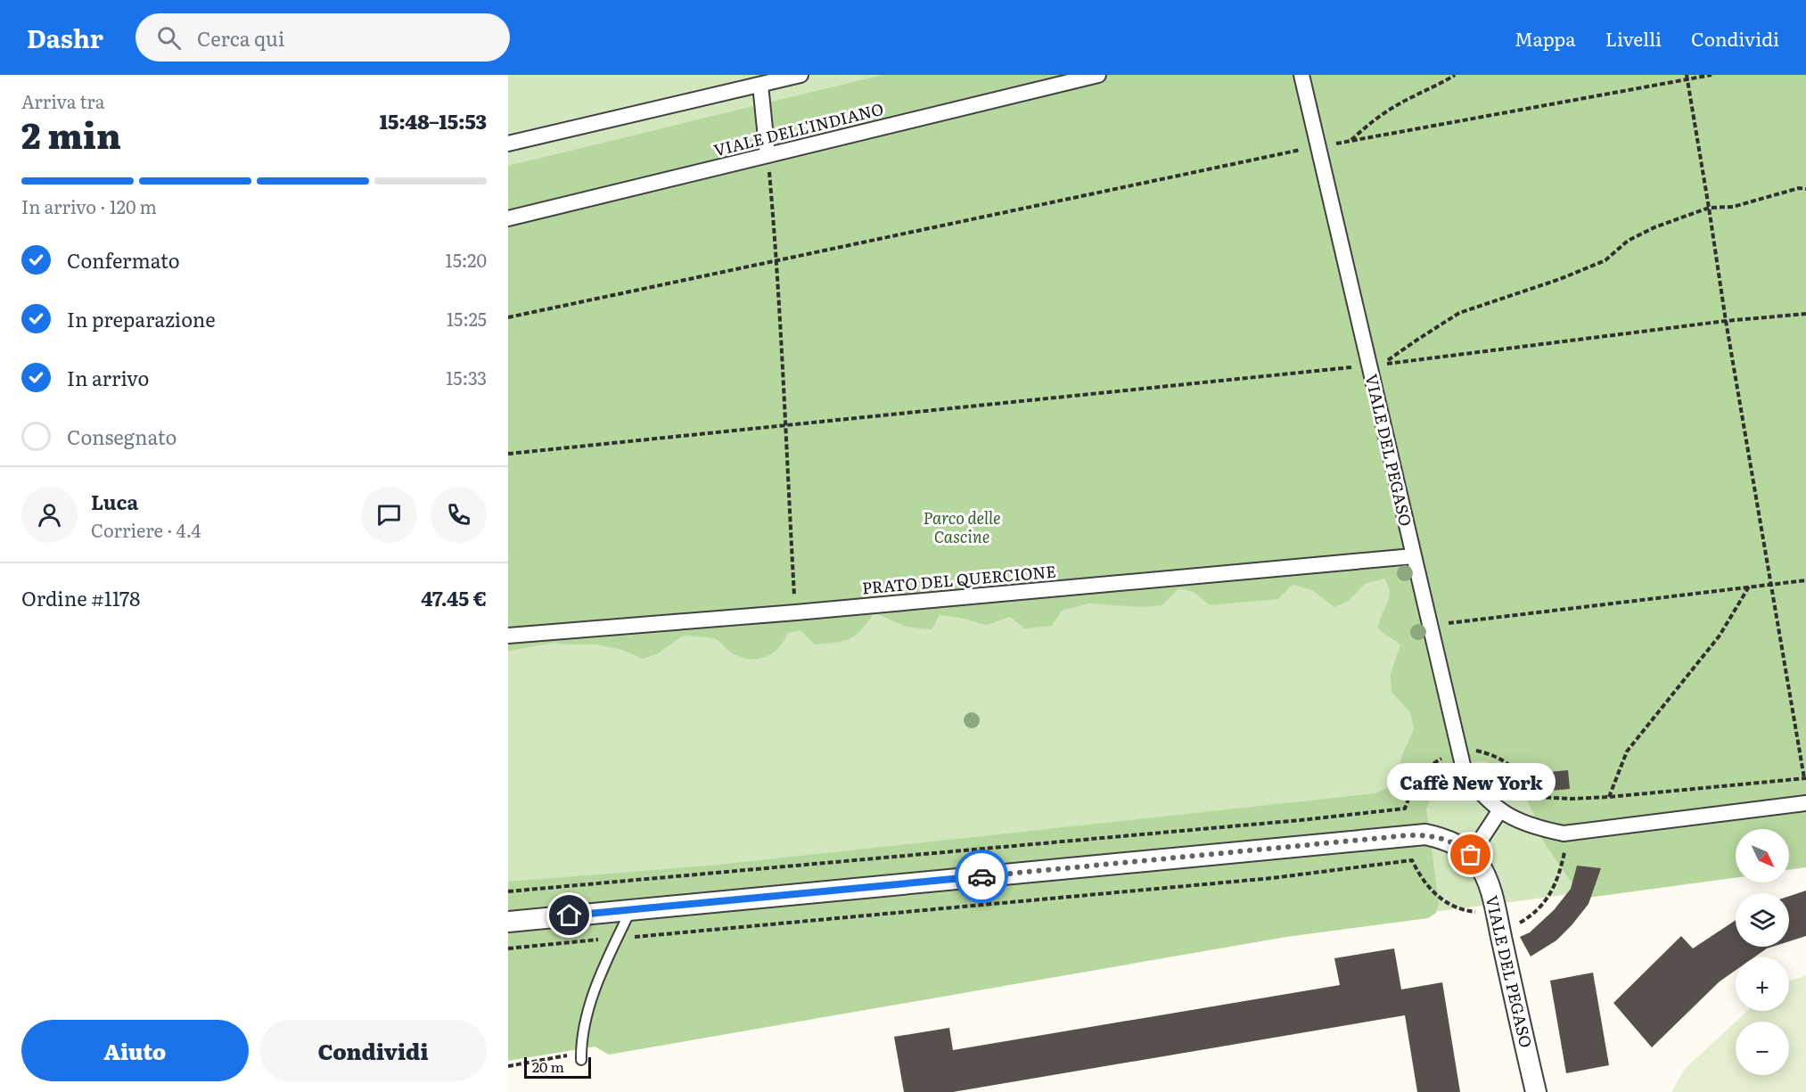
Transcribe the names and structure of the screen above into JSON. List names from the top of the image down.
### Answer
{
  "streets": {
    "street": ["VIALE DELL'INDIANO", "VIALE DEL PEGASO", "PRATO DEL QUERCIONE"]
  },
  "crossings": [
    ["VIALE DEL PEGASO", "PRATO DEL QUERCIONE"]
  ],
  "parks": ["Parco delle Cascine"],
  "places": ["Caffè New York"],
  "scale_bar": "20 m",
  "north": "bottom right",
  "page": {
    "header": "Dashr",
    "search": "Cerca qui",
    "nav": ["Mappa", "Livelli", "Condividi"],
    "heading": ["2 min", "Arriva tra", "15:48–15:53"],
    "panel": [
      "Luca",
      "Corriere · 4.4",
      "Ordine #1178",
      "47.45 €"
    ],
    "bar": "In arrivo · 120 m",
    "list": [
      ["Confermato", "15:20"],
      ["In preparazione", "15:25"],
      ["In arrivo", "15:33"],
      "Consegnato"
    ],
    "bubble": "Caffè New York",
    "map_buttons": ["+", "−"],
    "buttons": ["Aiuto", "Condividi"],
    "scale": "20 m"
  }
}
